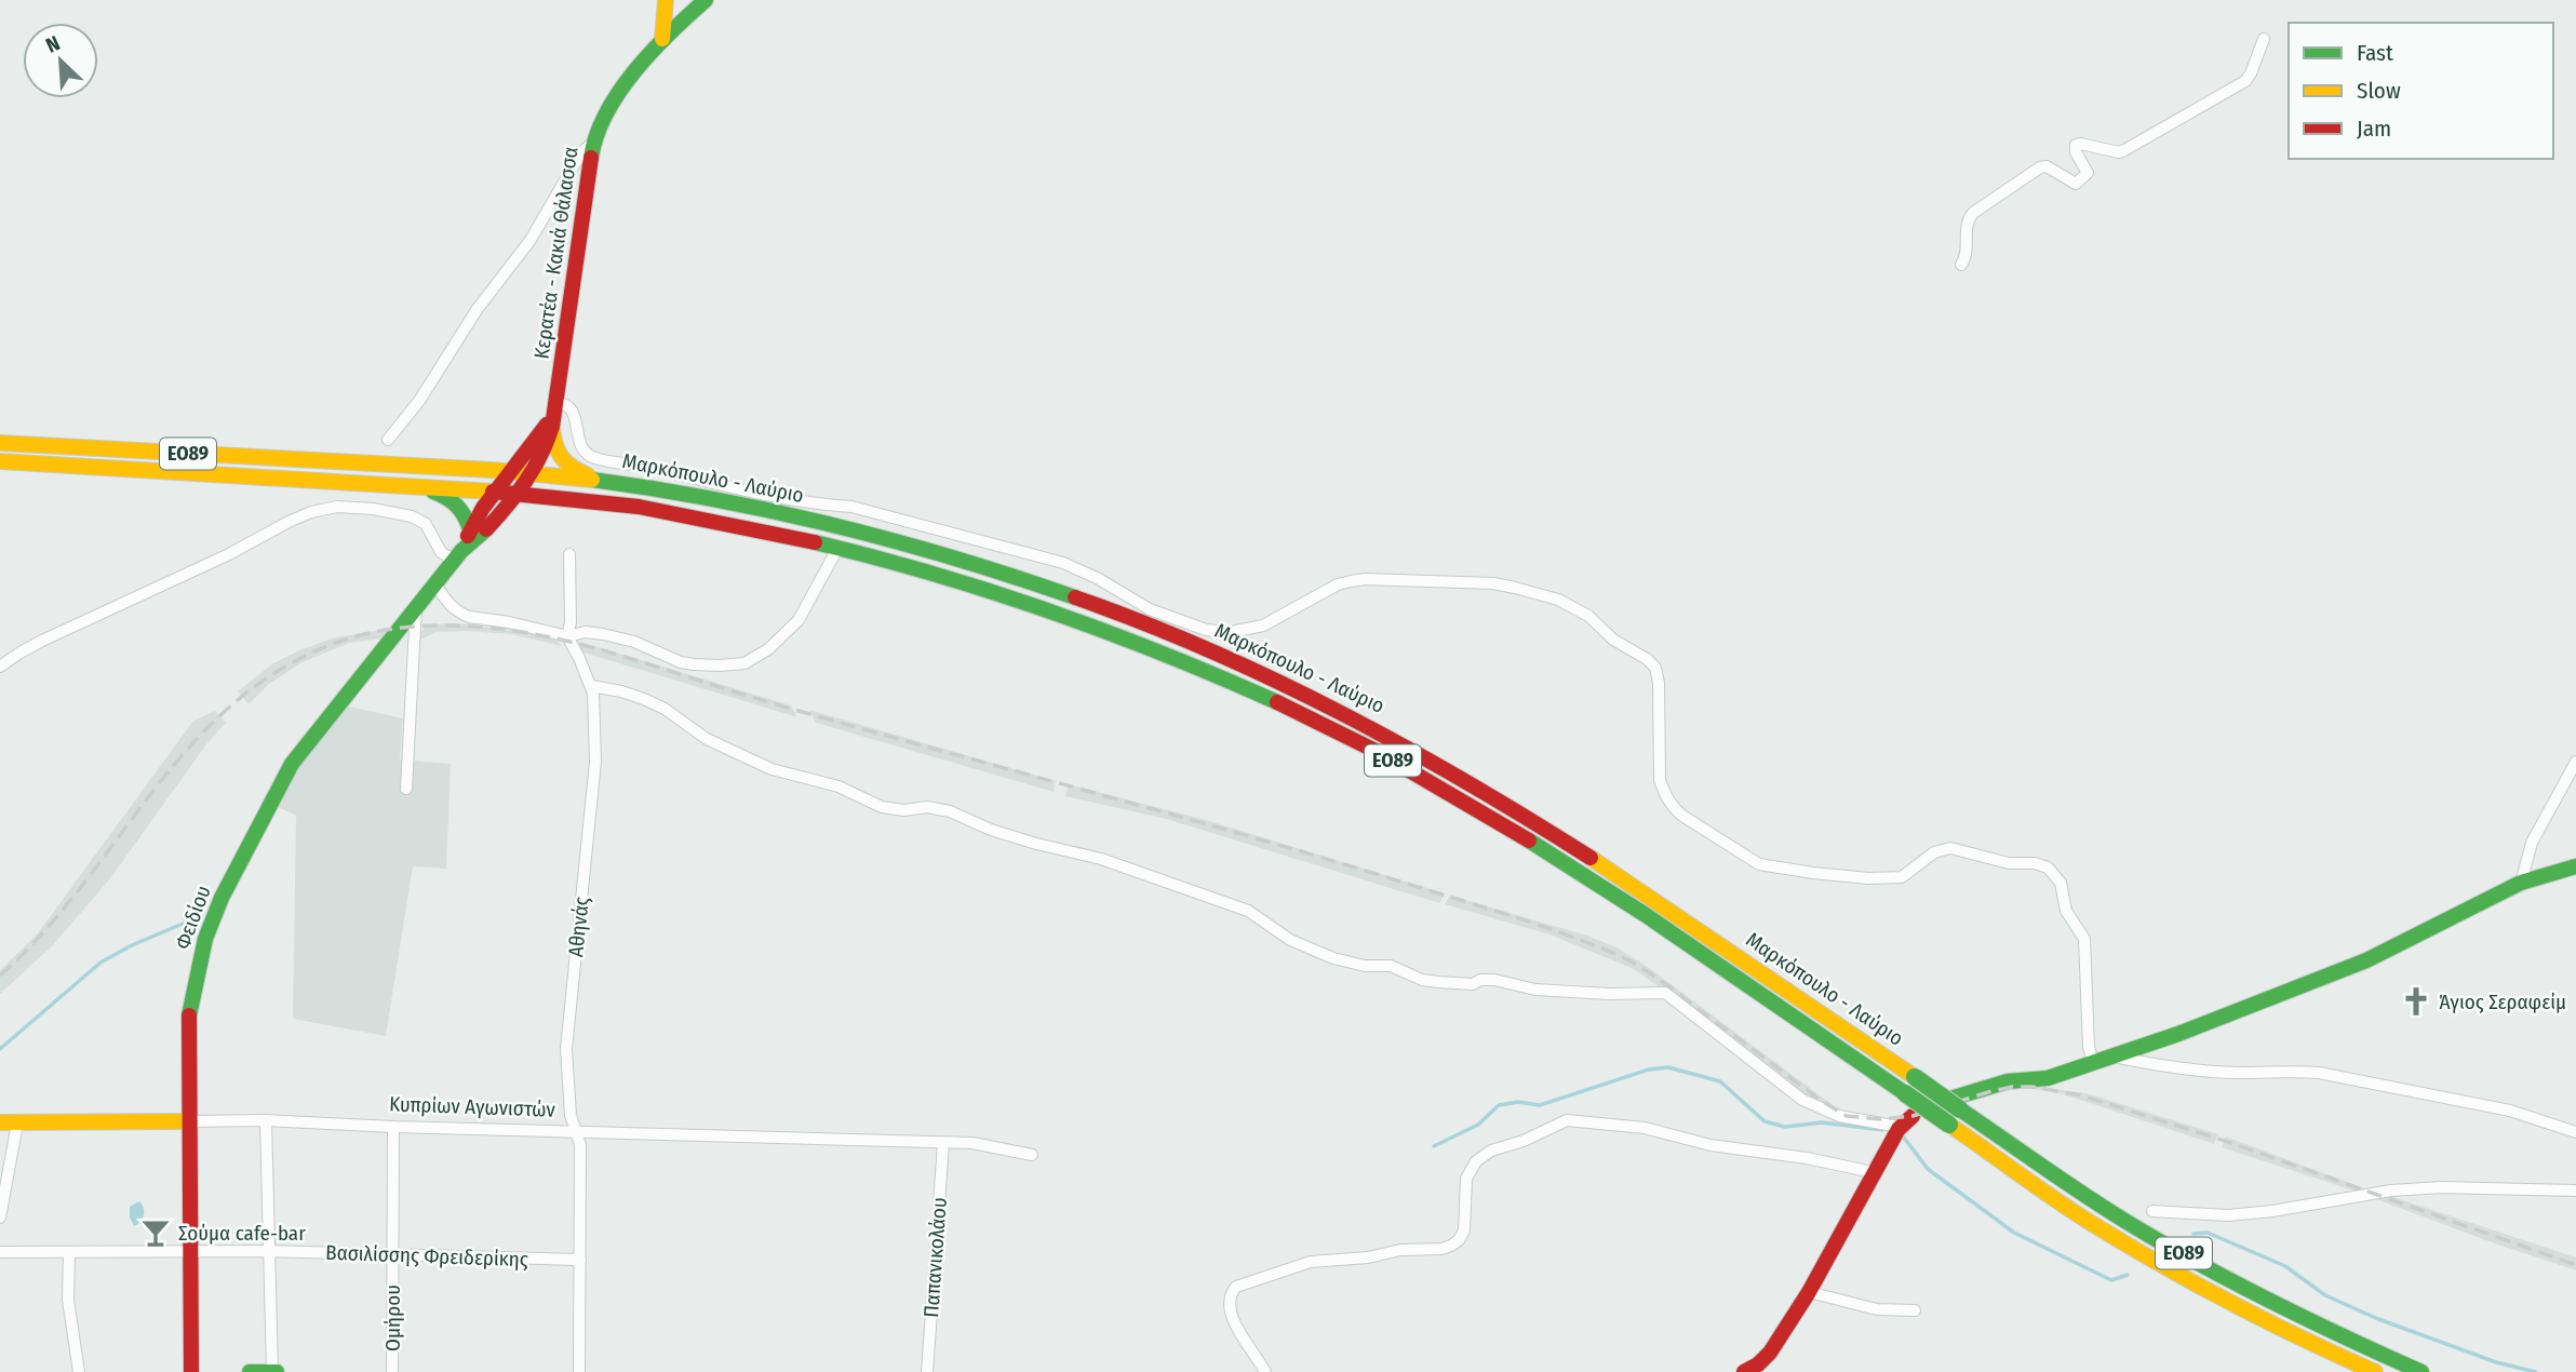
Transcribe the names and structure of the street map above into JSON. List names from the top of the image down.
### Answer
{
  "streets": {
    "main road": [
      "Κερατέα - Κακιά Θάλασσα",
      "ΕΟ89",
      "Μαρκόπουλο - Λαύριο",
      "Φειδίου",
      "Κυπρίων Αγωνιστών"
    ],
    "street": [
      "Αθηνάς",
      "Βασιλίσσης Φρειδερίκης",
      "Παπανικολάου",
      "Ομήρου"
    ]
  },
  "crossings": [
    ["Κερατέα - Κακιά Θάλασσα", "Μαρκόπουλο - Λαύριο"],
    ["Κερατέα - Κακιά Θάλασσα", "Φειδίου"],
    ["Φειδίου", "Κυπρίων Αγωνιστών"],
    ["Φειδίου", "Βασιλίσσης Φρειδερίκης"],
    ["Αθηνάς", "Κυπρίων Αγωνιστών"],
    ["Αθηνάς", "Βασιλίσσης Φρειδερίκης"],
    ["Κυπρίων Αγωνιστών", "Παπανικολάου"],
    ["Κυπρίων Αγωνιστών", "Ομήρου"],
    ["Βασιλίσσης Φρειδερίκης", "Ομήρου"]
  ],
  "places": {
    "church": ["Άγιος Σεραφείμ"],
    "bar": ["Σούμα cafe-bar"]
  },
  "legend": ["Fast", "Slow", "Jam"],
  "north": "top left"
}
